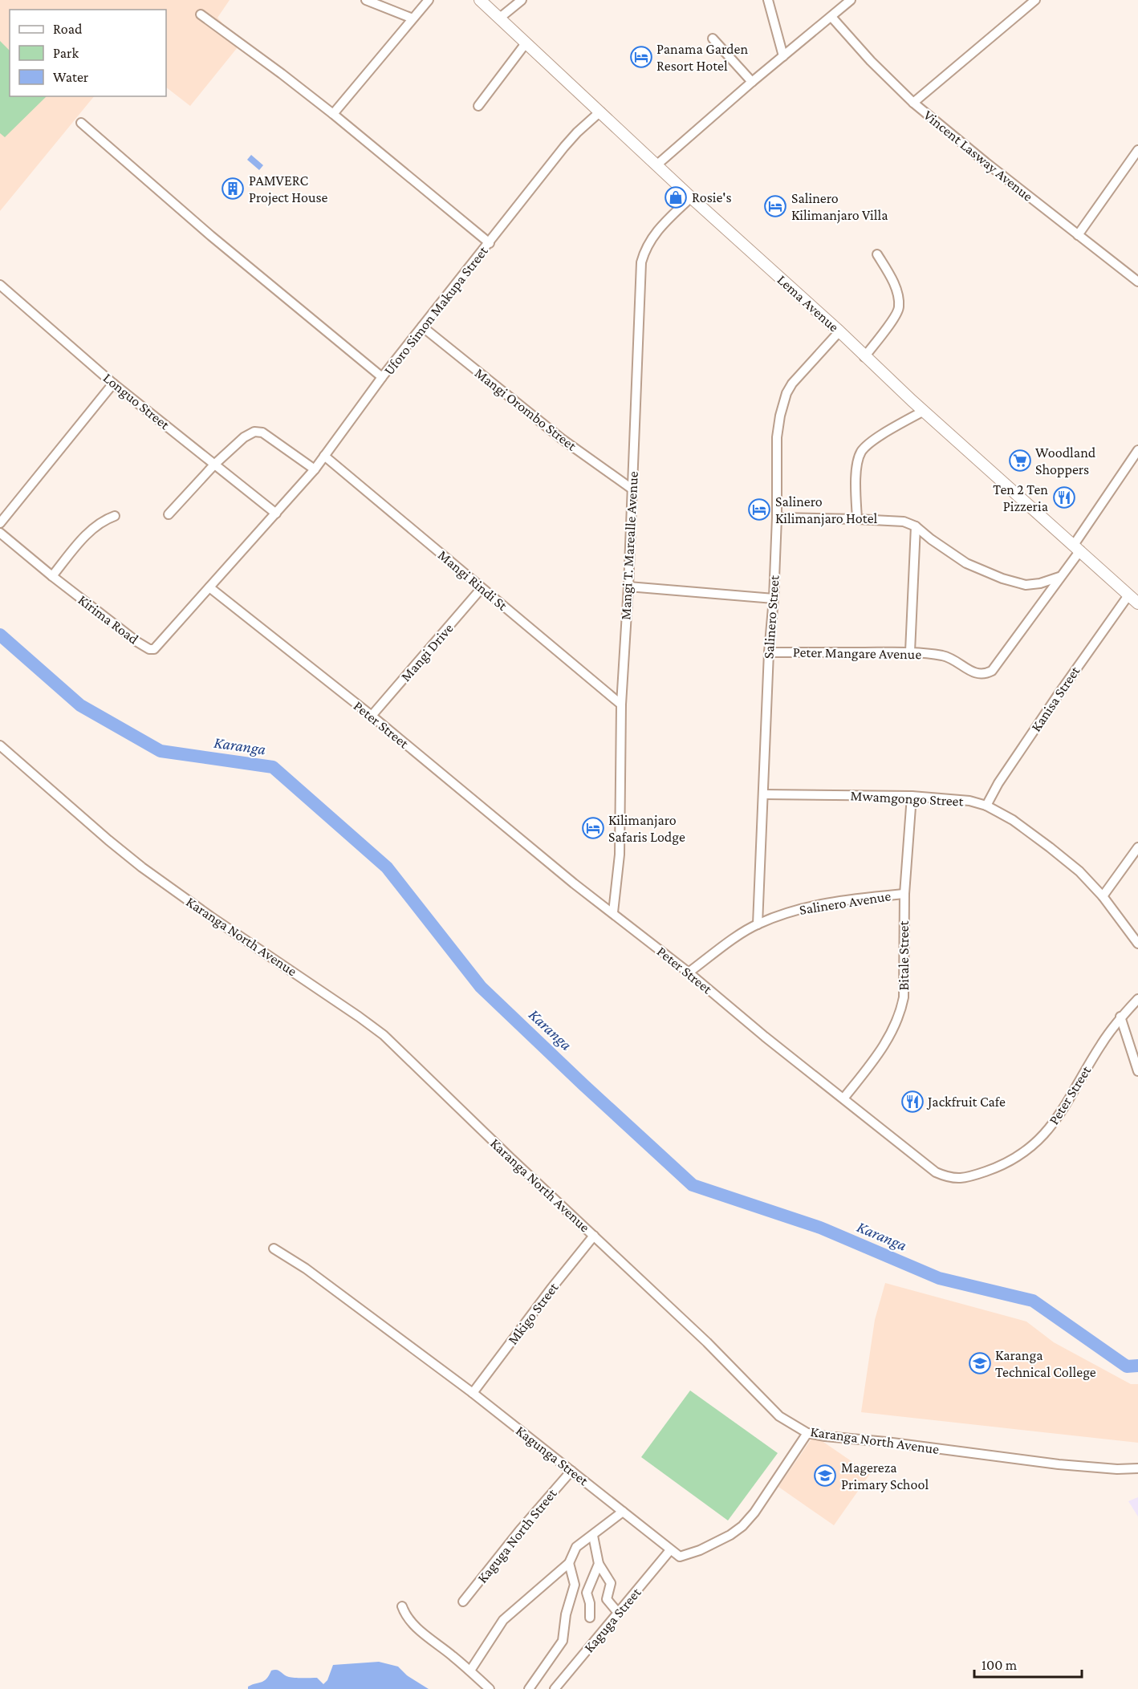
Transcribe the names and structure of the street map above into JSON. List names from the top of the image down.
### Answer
{
  "streets": {
    "main road": ["Lema Avenue"],
    "street": [
      "Vincent Lasway Avenue",
      "Uforo Simon Makupa Street",
      "Longuo Street",
      "Mangi Orombo Street",
      "Mangi T. Marealle Avenue",
      "Mangi Rindi St",
      "Salinero Street",
      "Kirima Road",
      "Mangi Drive",
      "Peter Mangare Avenue",
      "Kanisa Street",
      "Peter Street",
      "Mwamgongo Street",
      "Salinero Avenue",
      "Karanga North Avenue",
      "Bitale Street",
      "Mkigo Street",
      "Kagunga Street",
      "Kaguga North Street",
      "Kaguga Street"
    ]
  },
  "crossings": [
    ["Lema Avenue", "Uforo Simon Makupa Street"],
    ["Lema Avenue", "Mangi T. Marealle Avenue"],
    ["Lema Avenue", "Salinero Street"],
    ["Lema Avenue", "Peter Mangare Avenue"],
    ["Lema Avenue", "Kanisa Street"],
    ["Uforo Simon Makupa Street", "Longuo Street"],
    ["Uforo Simon Makupa Street", "Mangi Orombo Street"],
    ["Uforo Simon Makupa Street", "Mangi Rindi St"],
    ["Uforo Simon Makupa Street", "Kirima Road"],
    ["Uforo Simon Makupa Street", "Peter Street"],
    ["Mangi Orombo Street", "Mangi T. Marealle Avenue"],
    ["Mangi T. Marealle Avenue", "Mangi Rindi St"],
    ["Mangi T. Marealle Avenue", "Peter Street"],
    ["Mangi Rindi St", "Mangi Drive"],
    ["Salinero Street", "Peter Mangare Avenue"],
    ["Salinero Street", "Mwamgongo Street"],
    ["Salinero Street", "Salinero Avenue"],
    ["Kirima Road", "Peter Street"],
    ["Mangi Drive", "Peter Street"],
    ["Kanisa Street", "Mwamgongo Street"],
    ["Peter Street", "Salinero Avenue"],
    ["Peter Street", "Bitale Street"],
    ["Mwamgongo Street", "Bitale Street"],
    ["Salinero Avenue", "Bitale Street"],
    ["Karanga North Avenue", "Mkigo Street"],
    ["Mkigo Street", "Kagunga Street"],
    ["Kagunga Street", "Kaguga North Street"],
    ["Kagunga Street", "Kaguga Street"]
  ],
  "water": ["Karanga"],
  "places": {
    "hotel": [
      "Panama Garden Resort Hotel",
      "Salinero Kilimanjaro Villa",
      "Salinero Kilimanjaro Hotel",
      "Kilimanjaro Safaris Lodge"
    ],
    "building": ["PAMVERC Project House"],
    "shop": ["Rosie's"],
    "supermarket": ["Woodland Shoppers"],
    "restaurant": ["Ten 2 Ten Pizzeria", "Jackfruit Cafe"],
    "school or university": ["Karanga Technical College", "Magereza Primary School"]
  },
  "legend": ["Road", "Park", "Water"],
  "scale_bar": "100 m"
}
